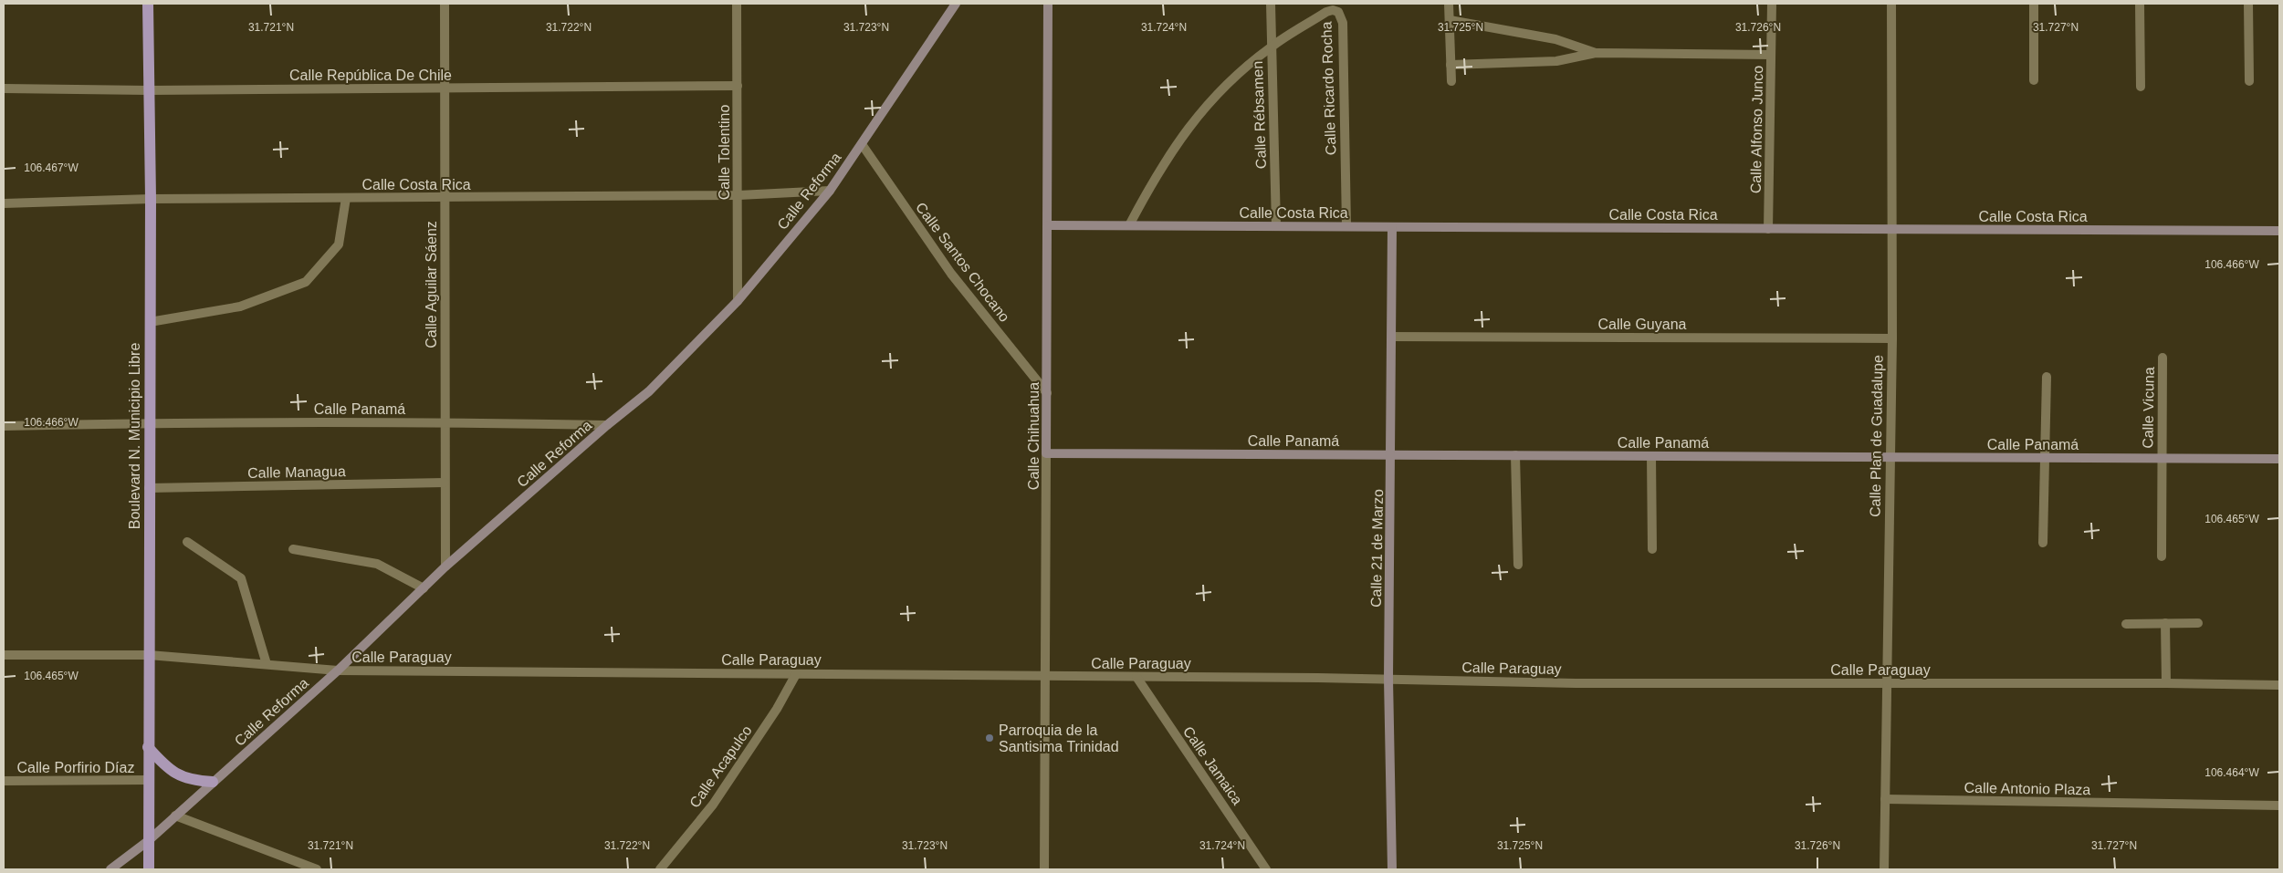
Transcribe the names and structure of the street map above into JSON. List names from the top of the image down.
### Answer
{
  "streets": {
    "main road": ["Boulevard N. Municipio Libre"],
    "street": [
      "Calle República De Chile",
      "Calle Ricardo Rocha",
      "Calle Rébsamen",
      "Calle Alfonso Junco",
      "Calle Tolentino",
      "Calle Costa Rica",
      "Calle Reforma",
      "Calle Santos Chocano",
      "Calle Aguilar Sáenz",
      "Calle Guyana",
      "Calle Vicuna",
      "Calle Panamá",
      "Calle Chihuahua",
      "Calle Plan de Guadalupe",
      "Calle Managua",
      "Calle 21 de Marzo",
      "Calle Paraguay",
      "Calle Jamaica",
      "Calle Acapulco",
      "Calle Porfirio Díaz",
      "Calle Antonio Plaza"
    ]
  },
  "crossings": [
    ["Calle República De Chile", "Calle Tolentino"],
    ["Calle República De Chile", "Calle Aguilar Sáenz"],
    ["Calle República De Chile", "Boulevard N. Municipio Libre"],
    ["Calle Ricardo Rocha", "Calle Rébsamen"],
    ["Calle Ricardo Rocha", "Calle Costa Rica"],
    ["Calle Rébsamen", "Calle Costa Rica"],
    ["Calle Alfonso Junco", "Calle Costa Rica"],
    ["Calle Tolentino", "Calle Costa Rica"],
    ["Calle Tolentino", "Calle Reforma"],
    ["Calle Costa Rica", "Calle Reforma"],
    ["Calle Costa Rica", "Calle Aguilar Sáenz"],
    ["Calle Costa Rica", "Boulevard N. Municipio Libre"],
    ["Calle Costa Rica", "Calle Chihuahua"],
    ["Calle Costa Rica", "Calle Plan de Guadalupe"],
    ["Calle Costa Rica", "Calle 21 de Marzo"],
    ["Calle Reforma", "Calle Santos Chocano"],
    ["Calle Reforma", "Calle Aguilar Sáenz"],
    ["Calle Reforma", "Calle Panamá"],
    ["Calle Reforma", "Boulevard N. Municipio Libre"],
    ["Calle Reforma", "Calle Paraguay"],
    ["Calle Santos Chocano", "Calle Chihuahua"],
    ["Calle Aguilar Sáenz", "Calle Panamá"],
    ["Calle Aguilar Sáenz", "Calle Managua"],
    ["Calle Guyana", "Calle Plan de Guadalupe"],
    ["Calle Guyana", "Calle 21 de Marzo"],
    ["Calle Vicuna", "Calle Panamá"],
    ["Calle Panamá", "Boulevard N. Municipio Libre"],
    ["Calle Panamá", "Calle Chihuahua"],
    ["Calle Panamá", "Calle Plan de Guadalupe"],
    ["Calle Panamá", "Calle 21 de Marzo"],
    ["Boulevard N. Municipio Libre", "Calle Managua"],
    ["Boulevard N. Municipio Libre", "Calle Paraguay"],
    ["Boulevard N. Municipio Libre", "Calle Porfirio Díaz"],
    ["Calle Chihuahua", "Calle Paraguay"],
    ["Calle Plan de Guadalupe", "Calle Paraguay"],
    ["Calle Plan de Guadalupe", "Calle Antonio Plaza"],
    ["Calle 21 de Marzo", "Calle Paraguay"],
    ["Calle Paraguay", "Calle Jamaica"],
    ["Calle Paraguay", "Calle Acapulco"]
  ],
  "places": ["Parroquia de la Santisima Trinidad"],
  "coordinates": [
    "31.721°N",
    "31.722°N",
    "31.723°N",
    "31.724°N",
    "31.725°N",
    "31.726°N",
    "31.727°N",
    "106.467°W",
    "106.466°W",
    "106.465°W",
    "106.464°W"
  ]
}
